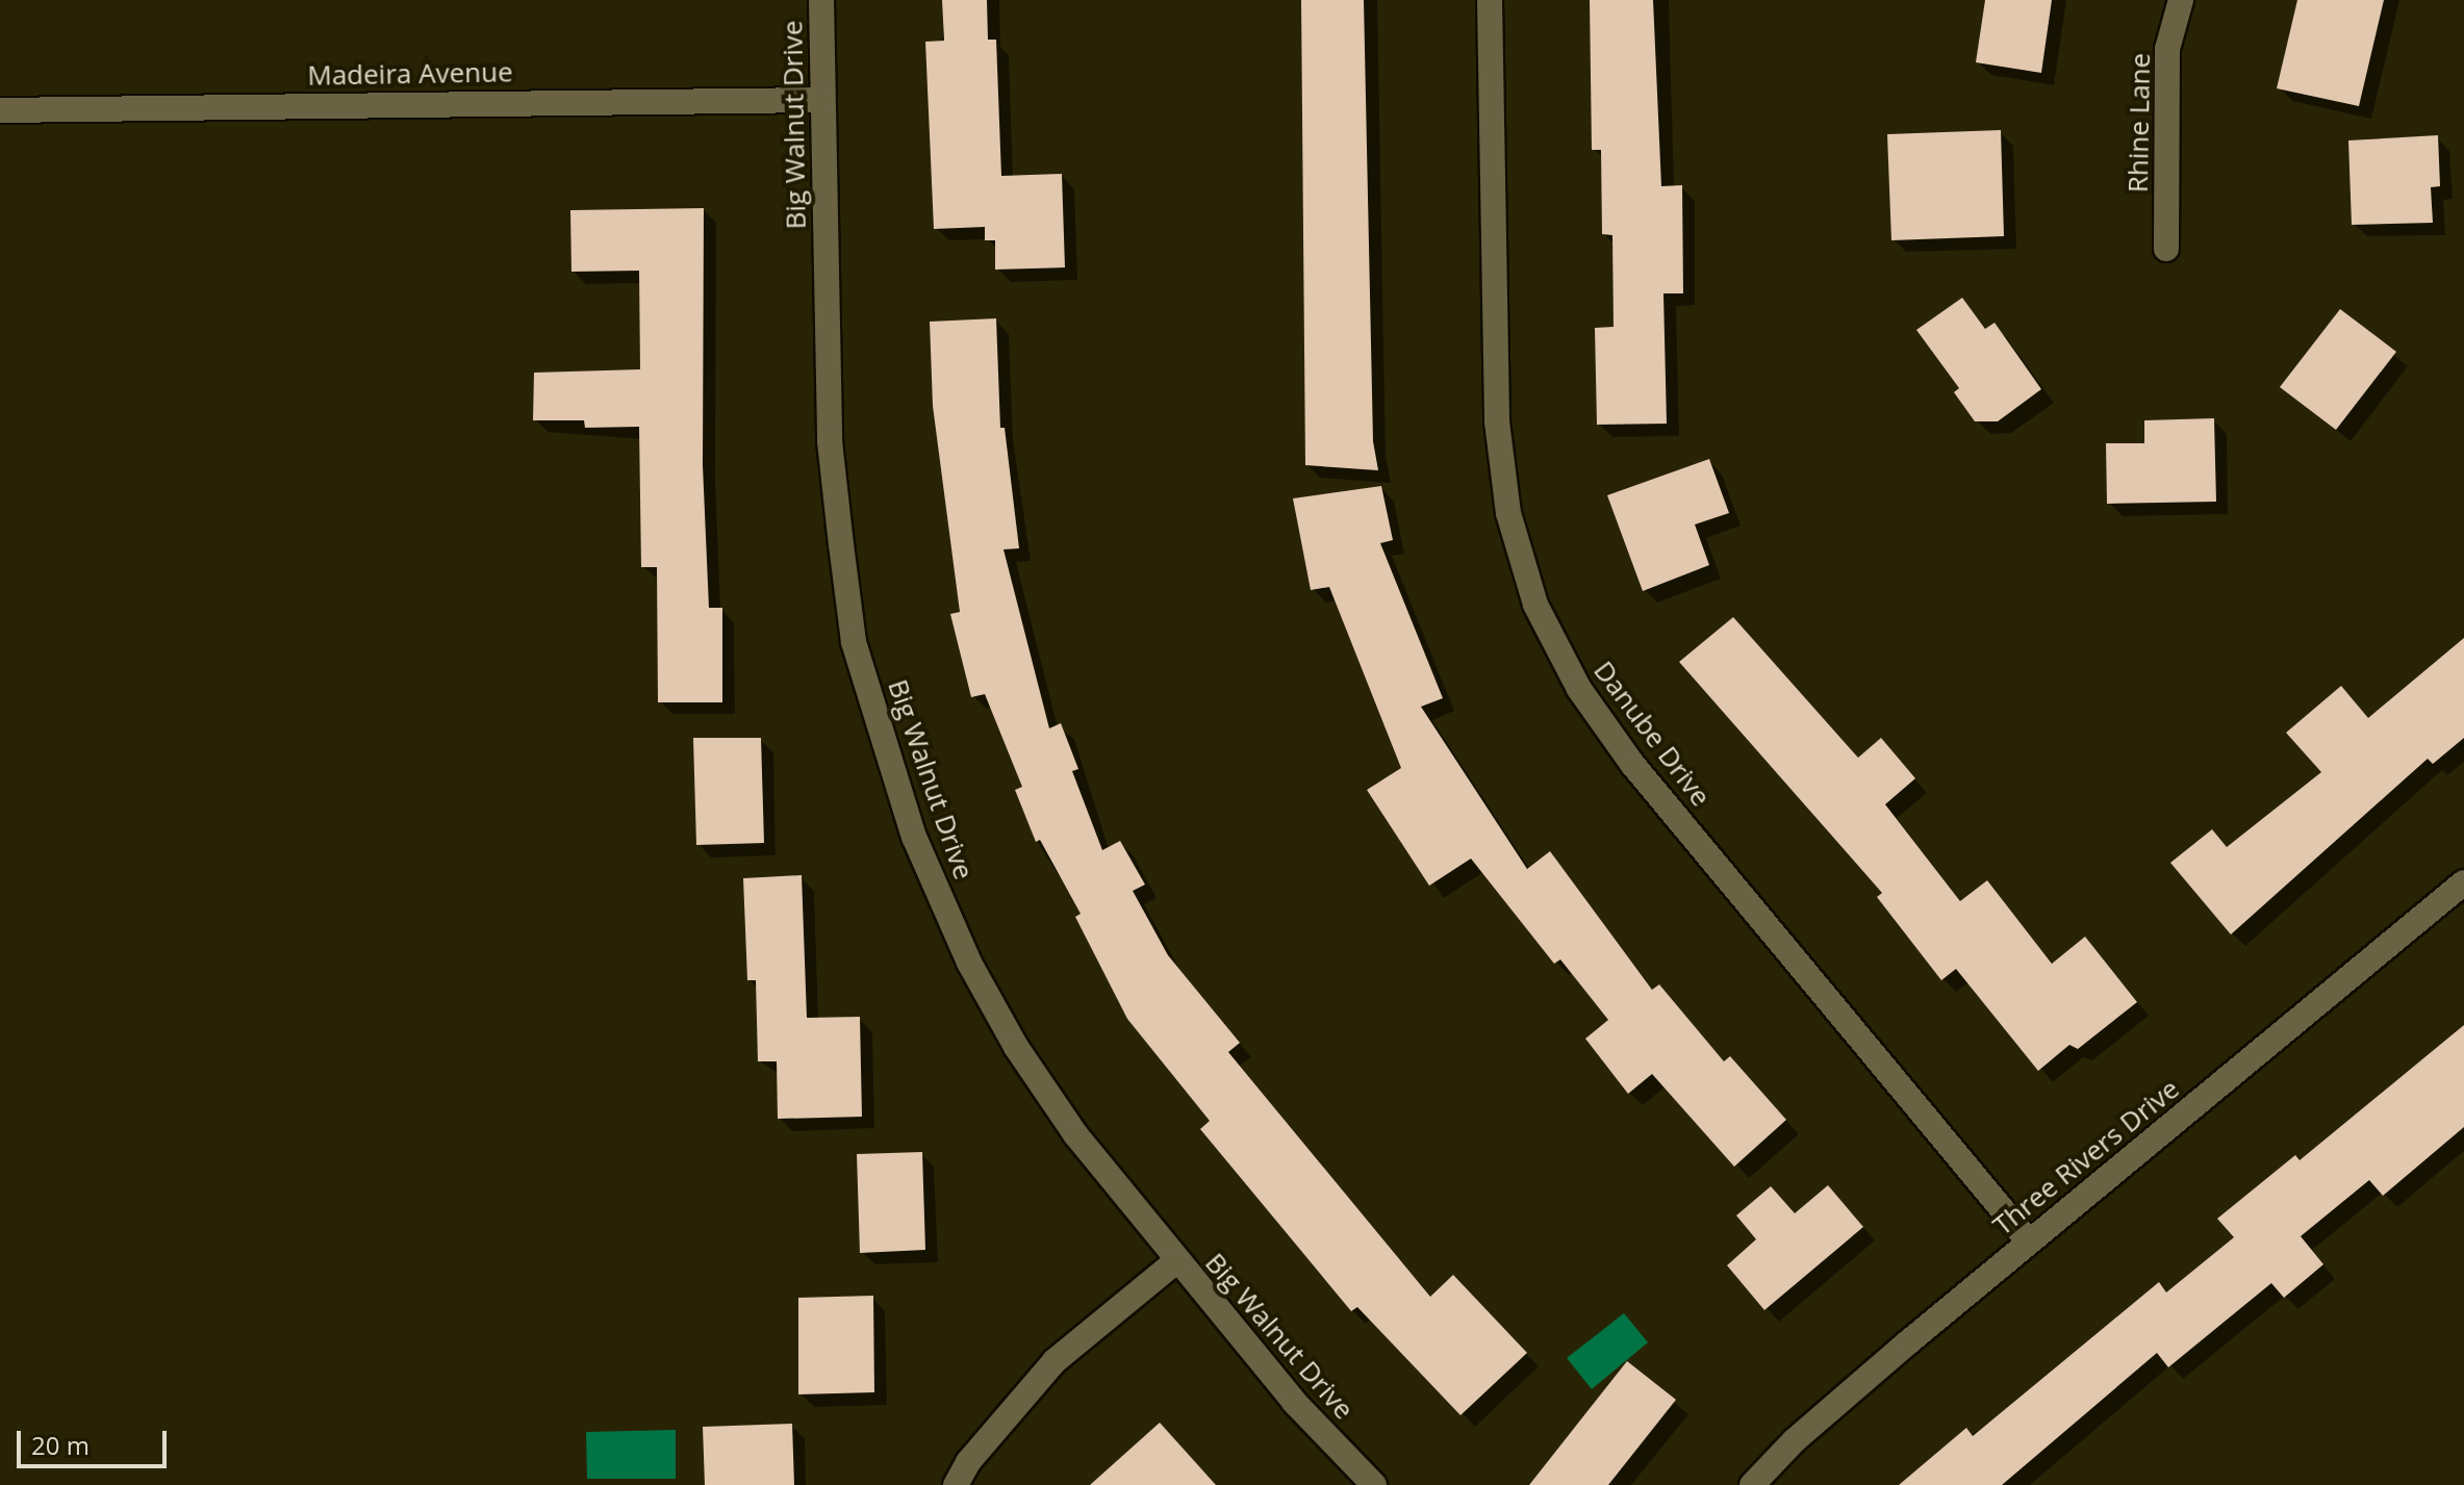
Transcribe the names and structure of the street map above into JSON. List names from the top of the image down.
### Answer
{
  "streets": {
    "street": [
      "Madeira Avenue",
      "Rhine Lane",
      "Big Walnut Drive",
      "Danube Drive",
      "Three Rivers Drive"
    ]
  },
  "crossings": [
    ["Madeira Avenue", "Big Walnut Drive"],
    ["Danube Drive", "Three Rivers Drive"]
  ],
  "scale_bar": "20 m"
}
